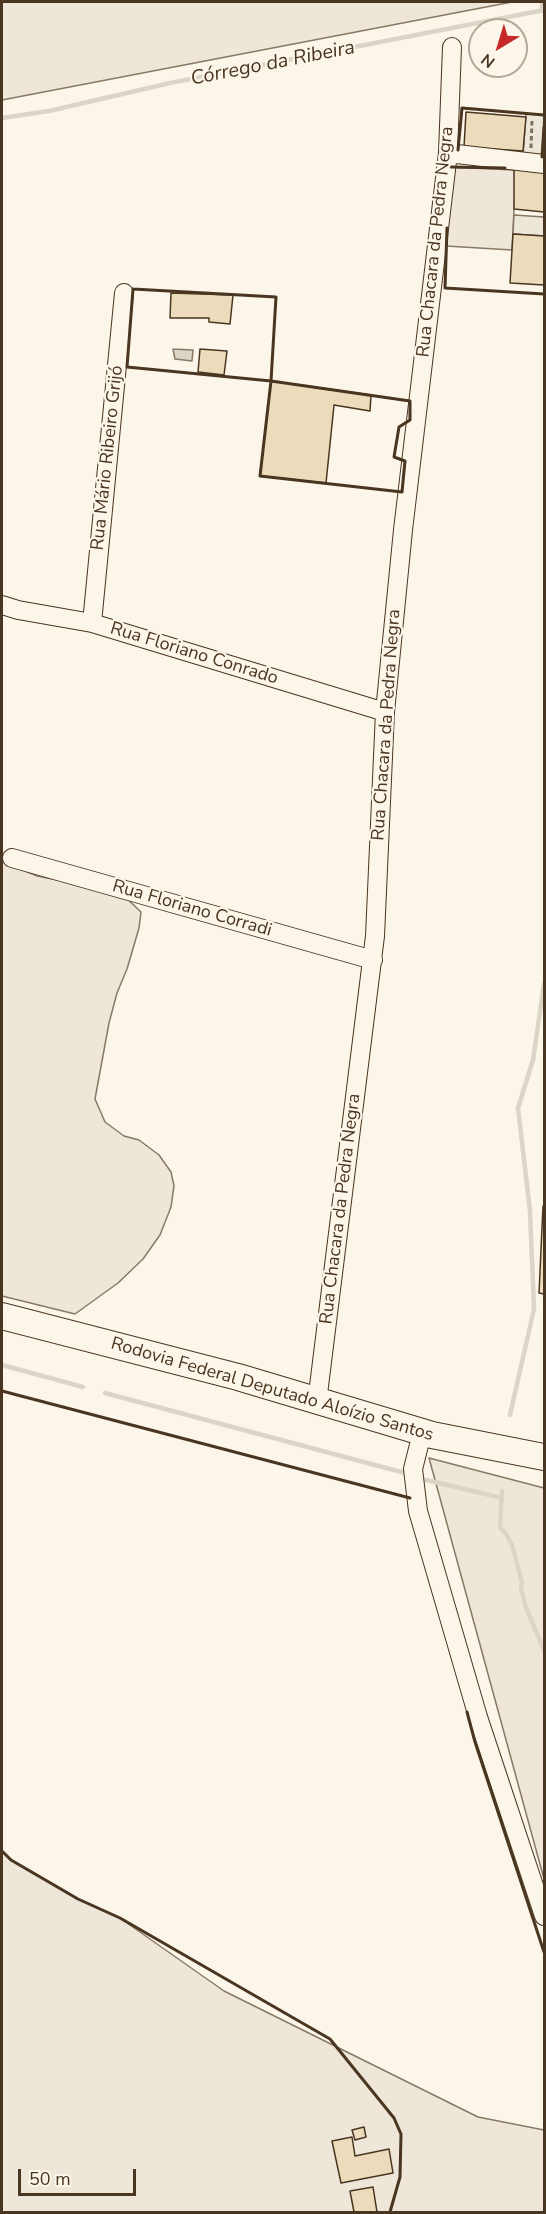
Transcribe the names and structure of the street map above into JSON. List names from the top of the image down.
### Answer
{
  "streets": {
    "highway": ["Rodovia Federal Deputado Aloízio Santos"],
    "street": [
      "Rua Chacara da Pedra Negra",
      "Rua Mário Ribeiro Grijó",
      "Rua Floriano Conrado",
      "Rua Floriano Corradi"
    ]
  },
  "crossings": [
    ["Rua Chacara da Pedra Negra", "Rua Floriano Conrado"],
    ["Rua Chacara da Pedra Negra", "Rua Floriano Corradi"],
    ["Rua Chacara da Pedra Negra", "Rodovia Federal Deputado Aloízio Santos"],
    ["Rua Mário Ribeiro Grijó", "Rua Floriano Conrado"]
  ],
  "water": ["Córrego da Ribeira"],
  "scale_bar": "50 m",
  "north": "bottom left"
}
